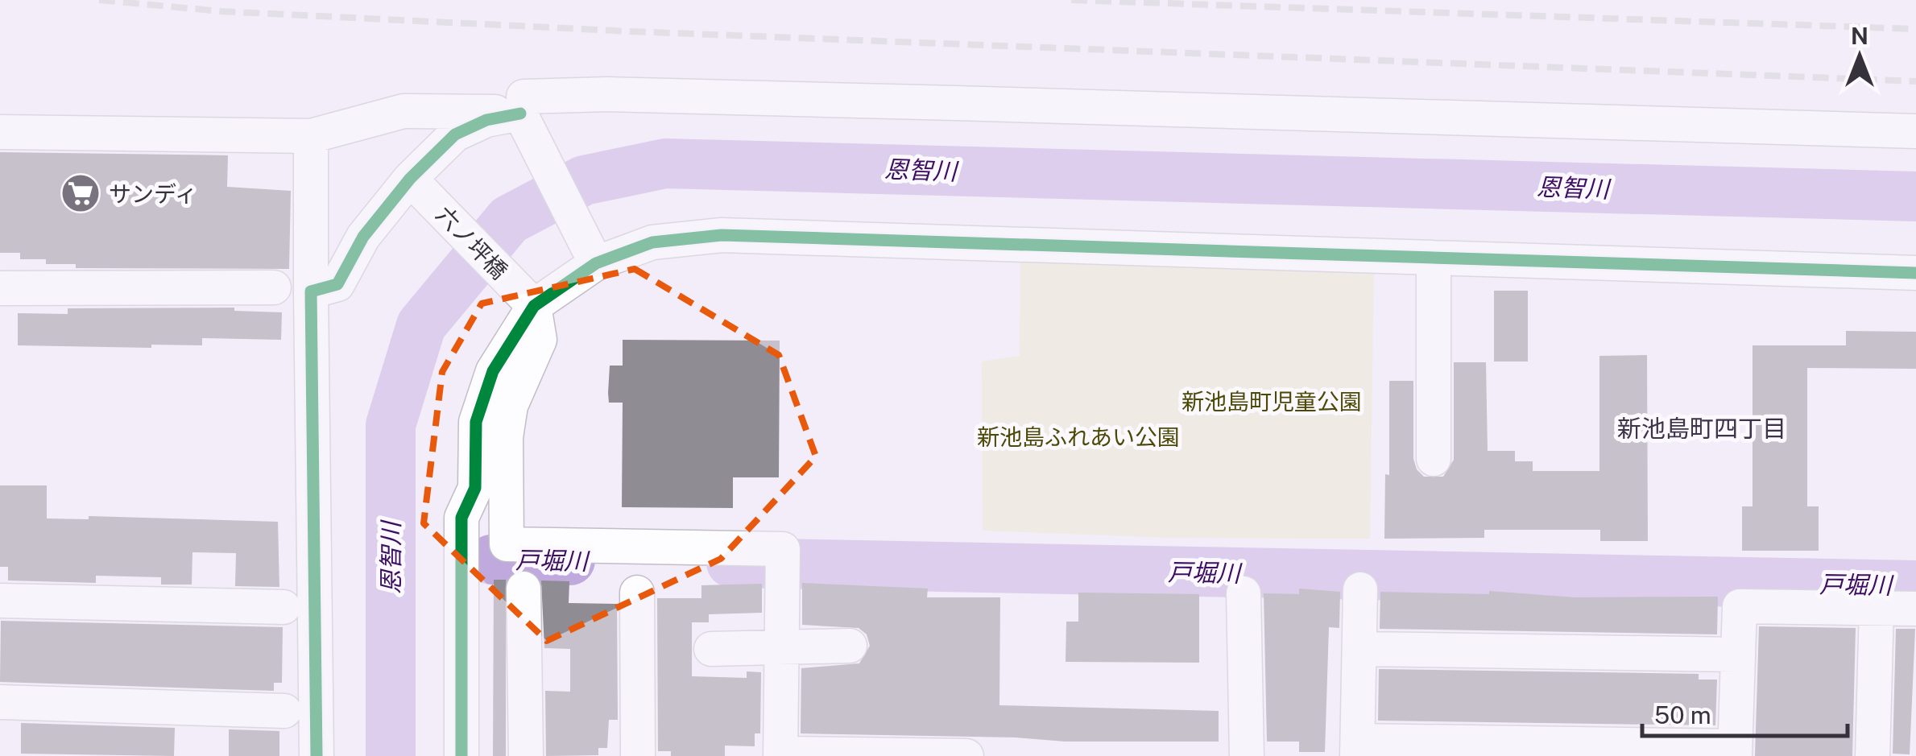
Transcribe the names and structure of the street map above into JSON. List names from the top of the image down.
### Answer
{
  "streets": {
    "street": ["六ノ坪橋"]
  },
  "districts": ["新池島町四丁目"],
  "water": ["恩智川", "戸堀川"],
  "parks": ["新池島町児童公園", "新池島ふれあい公園"],
  "places": {
    "supermarket": ["サンディ"]
  },
  "scale_bar": "50 m",
  "north": "top"
}
